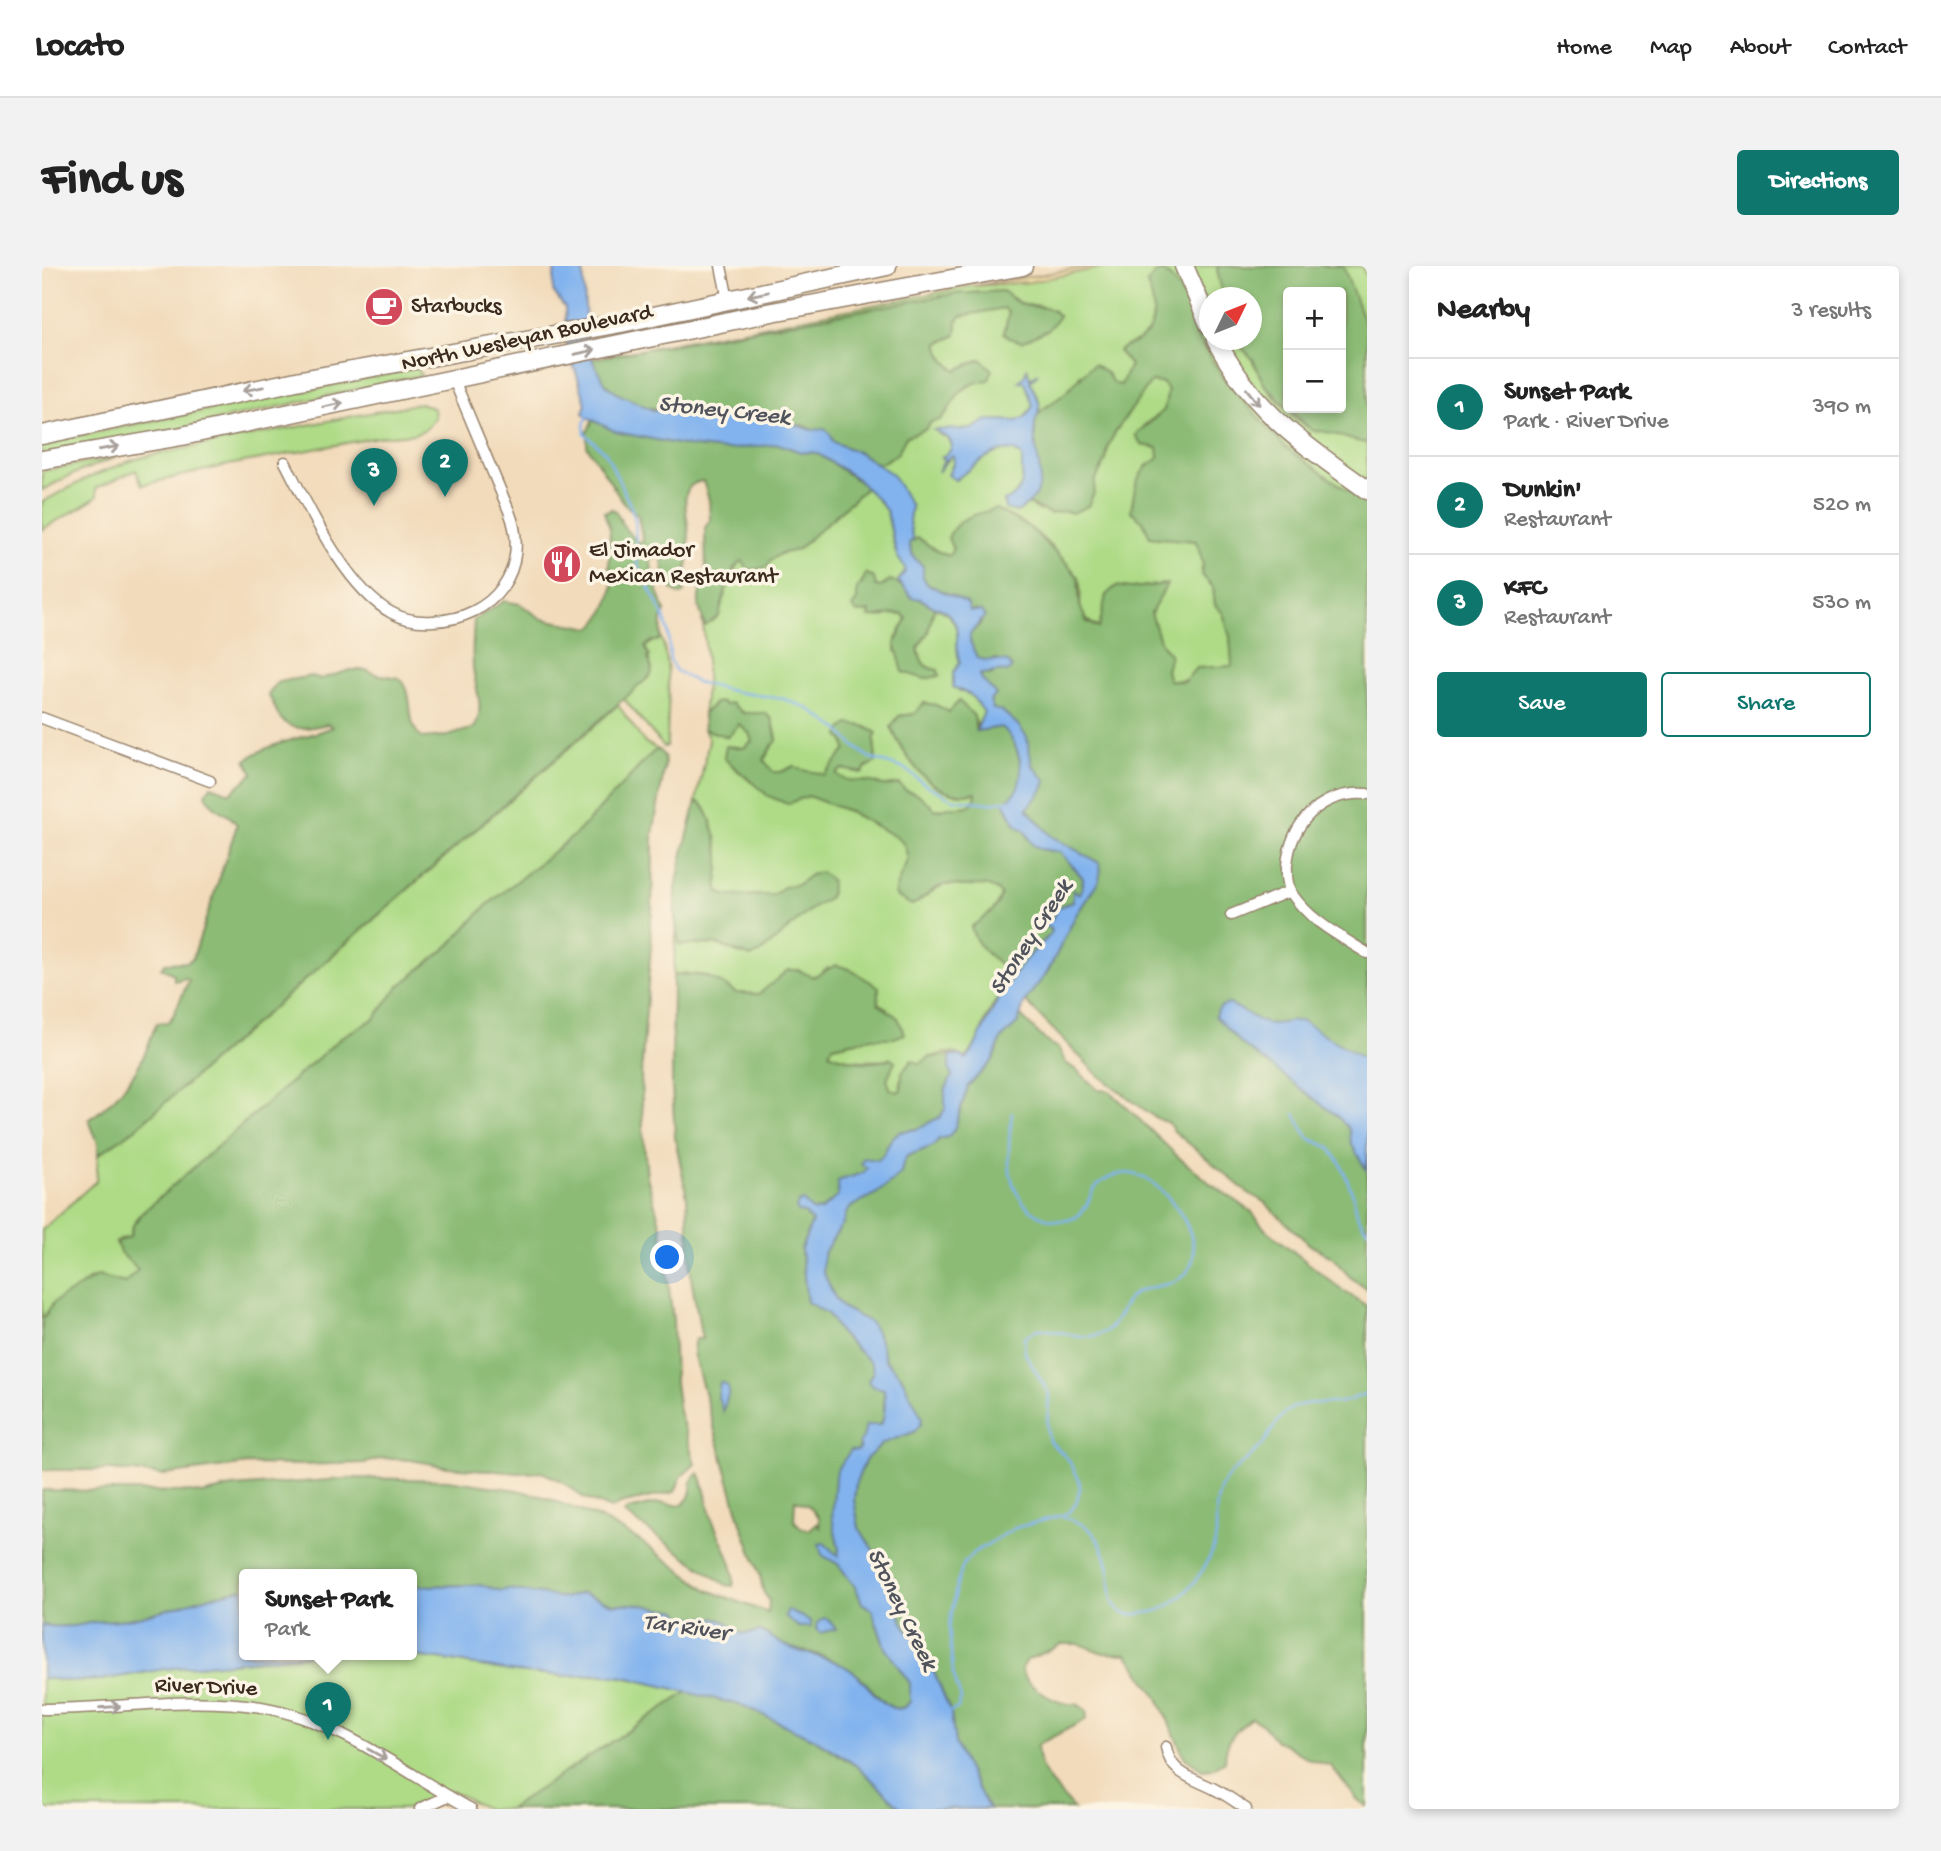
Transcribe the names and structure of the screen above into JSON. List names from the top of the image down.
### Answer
{
  "streets": {
    "highway": ["North Wesleyan Boulevard"],
    "street": ["River Drive"]
  },
  "one_way": ["River Drive"],
  "water": ["Stoney Creek", "Tar River"],
  "places": {
    "cafe": ["Starbucks"],
    "restaurant": ["El Jimador Mexican Restaurant"]
  },
  "north": "top right",
  "page": {
    "header": "Locato",
    "nav": [
      "Home",
      "Map",
      "About",
      "Contact"
    ],
    "buttons": [
      "Directions",
      ["Save", "Share"]
    ],
    "title": "Find us",
    "heading": ["Nearby", "3 results"],
    "map_buttons": ["+", "−"],
    "list": [
      {
        "mark": "1",
        "name": "Sunset Park",
        "note": "Park · River Drive",
        "value": "390 m"
      },
      {
        "mark": "2",
        "name": "Dunkin'",
        "note": "Restaurant",
        "value": "520 m"
      },
      {
        "mark": "3",
        "name": "KFC",
        "note": "Restaurant",
        "value": "530 m"
      }
    ],
    "pins": ["2", "3", "1"],
    "popup": ["Sunset Park", "Park"]
  }
}
